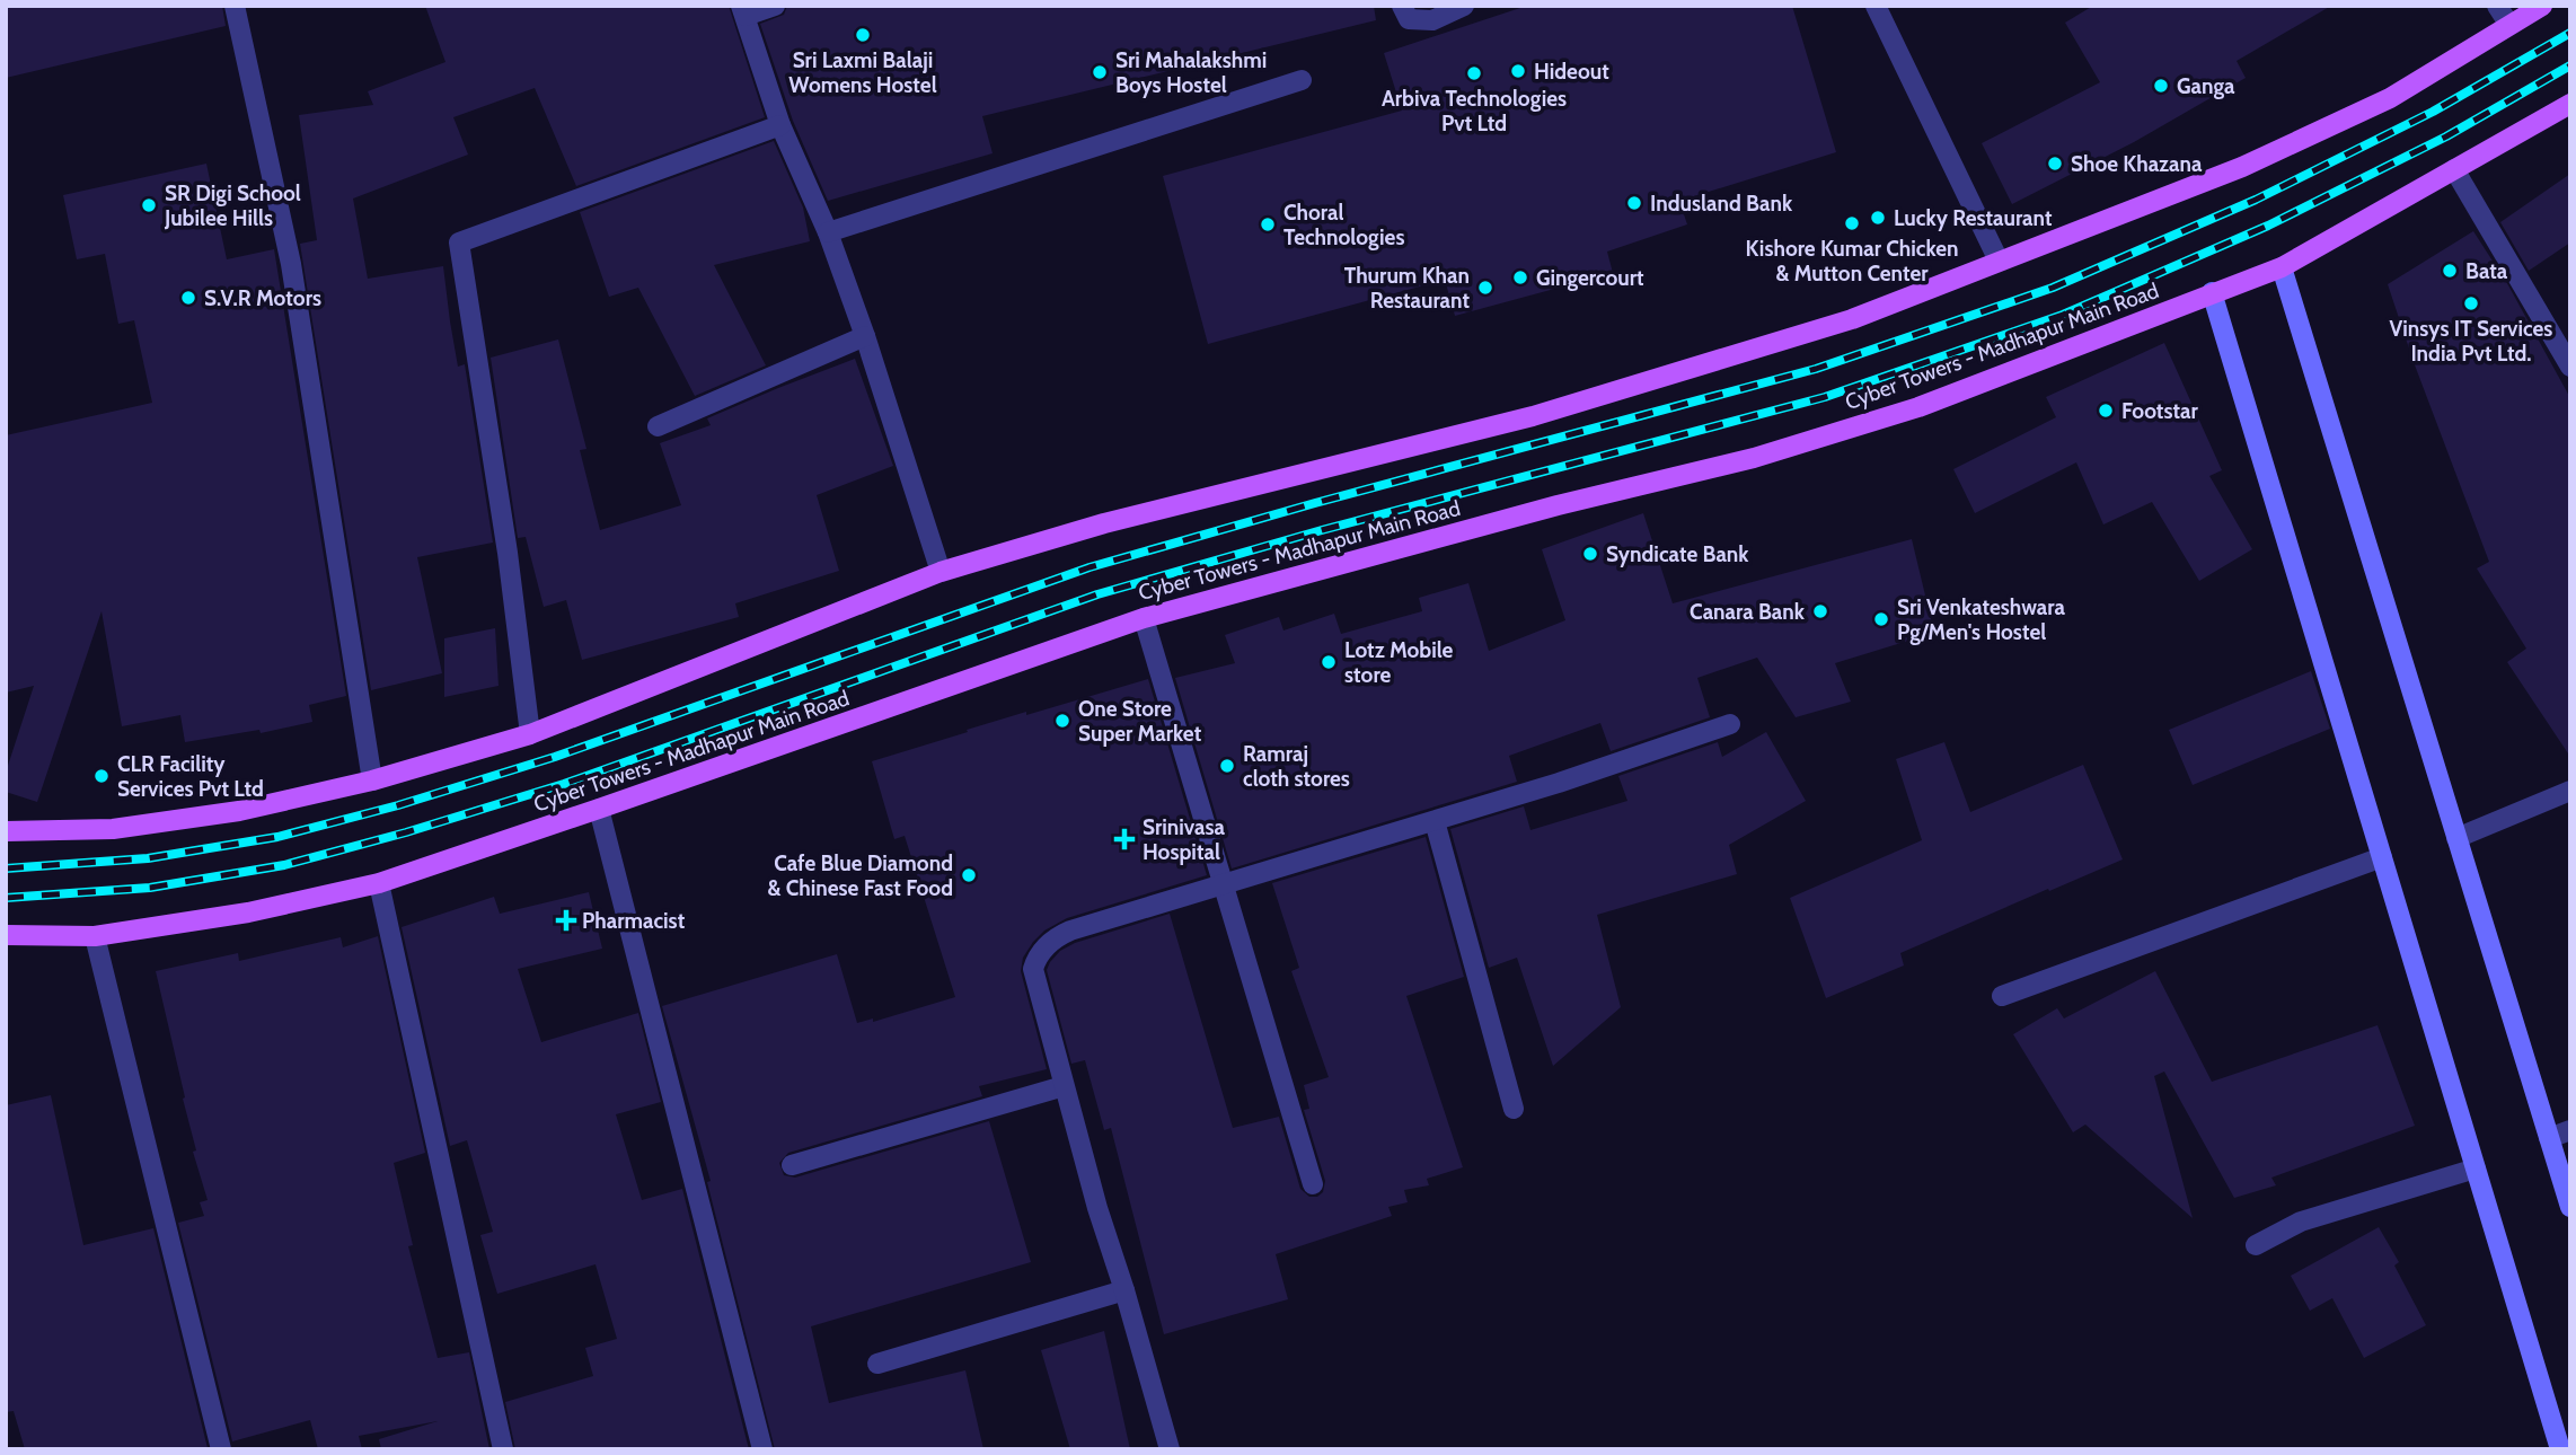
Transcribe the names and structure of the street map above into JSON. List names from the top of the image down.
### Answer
{
  "streets": {
    "main road": ["Cyber Towers - Madhapur Main Road"]
  },
  "places": {
    "other": [
      "Sri Laxmi Balaji Womens Hostel",
      "Hideout",
      "Sri Mahalakshmi Boys Hostel",
      "Arbiva Technologies Pvt Ltd",
      "Ganga",
      "Shoe Khazana",
      "Indusland Bank",
      "SR Digi School Jubilee Hills",
      "Lucky Restaurant",
      "Kishore Kumar Chicken & Mutton Center",
      "Choral Technologies",
      "Bata",
      "Gingercourt",
      "Thurum Khan Restaurant",
      "S.V.R Motors",
      "Vinsys IT Services India Pvt Ltd.",
      "Footstar",
      "Syndicate Bank",
      "Canara Bank",
      "Sri Venkateshwara Pg/Men's Hostel",
      "Lotz Mobile store",
      "One Store Super Market",
      "Ramraj cloth stores",
      "CLR Facility Services Pvt Ltd",
      "Cafe Blue Diamond & Chinese Fast Food"
    ],
    "health": ["Srinivasa Hospital", "Pharmacist"]
  }
}
